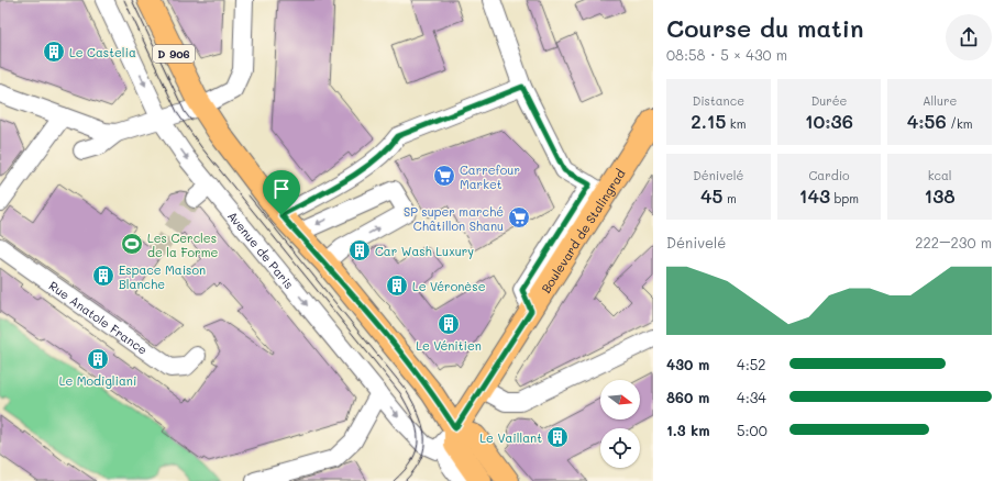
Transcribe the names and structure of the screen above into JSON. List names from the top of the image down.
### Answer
{
  "streets": {
    "main road": ["D 906", "Boulevard de Stalingrad"],
    "street": ["Avenue de Paris", "Rue Anatole France"]
  },
  "crossings": [
    ["D 906", "Boulevard de Stalingrad"],
    ["D 906", "Avenue de Paris"],
    ["Boulevard de Stalingrad", "Avenue de Paris"]
  ],
  "one_way": ["Avenue de Paris"],
  "places": {
    "building": [
      "Le Castelia",
      "Car Wash Luxury",
      "Espace Maison Blanche",
      "Le Véronèse",
      "Le Vénitien",
      "Le Modigliani",
      "Le Vaillant"
    ],
    "supermarket": ["Carrefour Market", "SP super marché Châtillon Shanu"],
    "sports": ["Les Cercles de la Forme"]
  },
  "north": "right",
  "page": {
    "heading": ["Course du matin", "08:58 · 5 × 430 m"],
    "stats": [
      ["Distance", "2.15 km"],
      ["Durée", "10:36"],
      ["Allure", "4:56 /km"],
      ["Dénivelé", "45 m"],
      ["Cardio", "143 bpm"],
      ["kcal", "138"]
    ],
    "chart": ["Dénivelé", "222–230 m"],
    "list": [
      {
        "name": "430 m",
        "note": "4:52"
      },
      {
        "name": "860 m",
        "note": "4:34"
      },
      {
        "name": "1.3 km",
        "note": "5:00"
      }
    ]
  }
}
